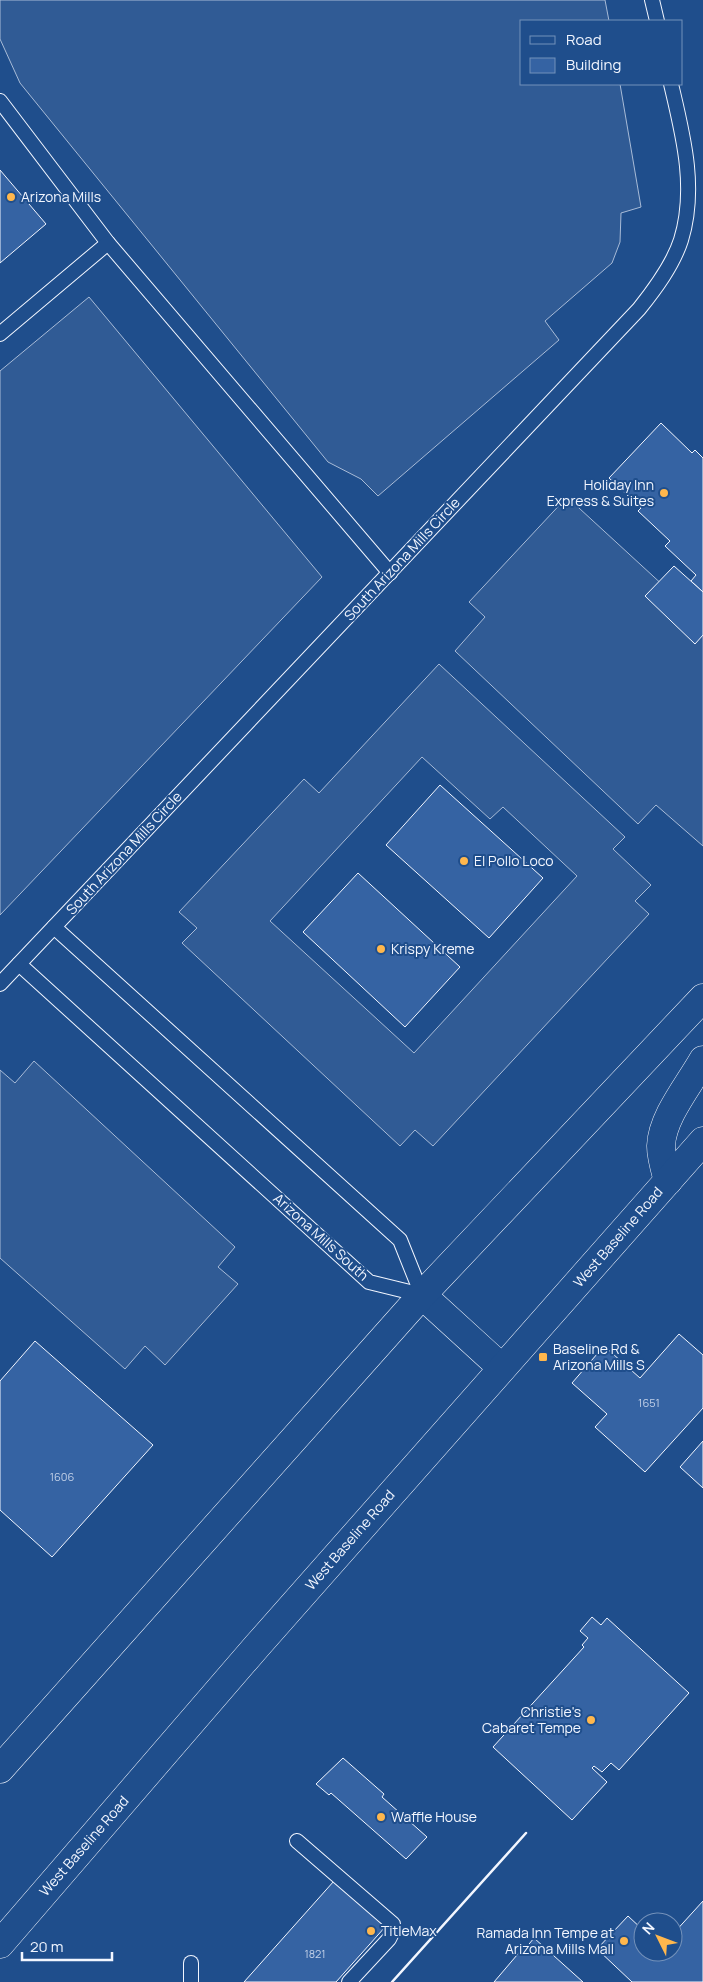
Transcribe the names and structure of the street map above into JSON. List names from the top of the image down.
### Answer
{
  "streets": {
    "main road": ["West Baseline Road"],
    "lane": ["South Arizona Mills Circle", "Arizona Mills South"]
  },
  "crossings": [
    ["South Arizona Mills Circle", "Arizona Mills South"]
  ],
  "places": {
    "other": [
      "Arizona Mills",
      "Holiday Inn Express & Suites",
      "El Pollo Loco",
      "Krispy Kreme",
      "Christie's Cabaret Tempe",
      "Waffle House",
      "TitleMax",
      "Ramada Inn Tempe at Arizona Mills Mall"
    ],
    "transit": ["Baseline Rd & Arizona Mills S"]
  },
  "house_numbers": ["1651", "1606", "1821"],
  "legend": ["Road", "Building"],
  "scale_bar": "20 m",
  "north": "top left"
}
